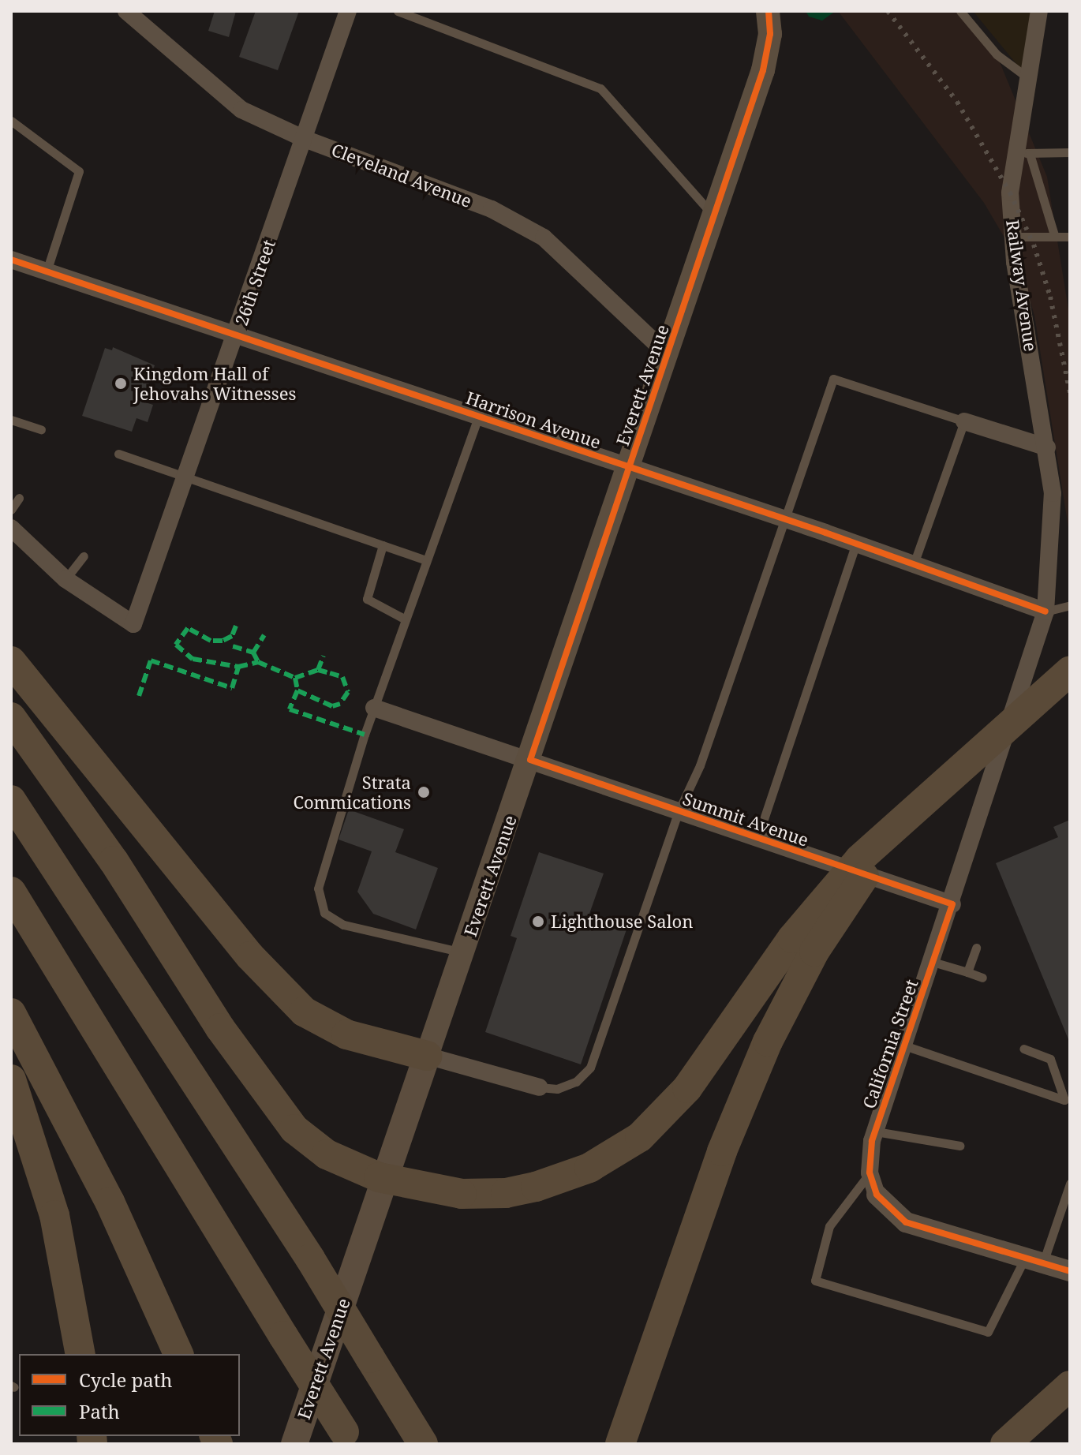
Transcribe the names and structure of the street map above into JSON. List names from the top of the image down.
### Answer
{
  "streets": {
    "main road": ["Everett Avenue"],
    "street": [
      "Cleveland Avenue",
      "26th Street",
      "Railway Avenue",
      "Harrison Avenue",
      "Summit Avenue",
      "California Street"
    ]
  },
  "crossings": [
    ["Cleveland Avenue", "26th Street"],
    ["Cleveland Avenue", "Everett Avenue"],
    ["26th Street", "Harrison Avenue"],
    ["Railway Avenue", "Harrison Avenue"],
    ["Railway Avenue", "California Street"],
    ["Everett Avenue", "Harrison Avenue"],
    ["Everett Avenue", "Summit Avenue"],
    ["Harrison Avenue", "California Street"],
    ["Summit Avenue", "California Street"]
  ],
  "places": ["Kingdom Hall of Jehovahs Witnesses", "Strata Commications", "Lighthouse Salon"],
  "legend": ["Cycle path", "Path"]
}
